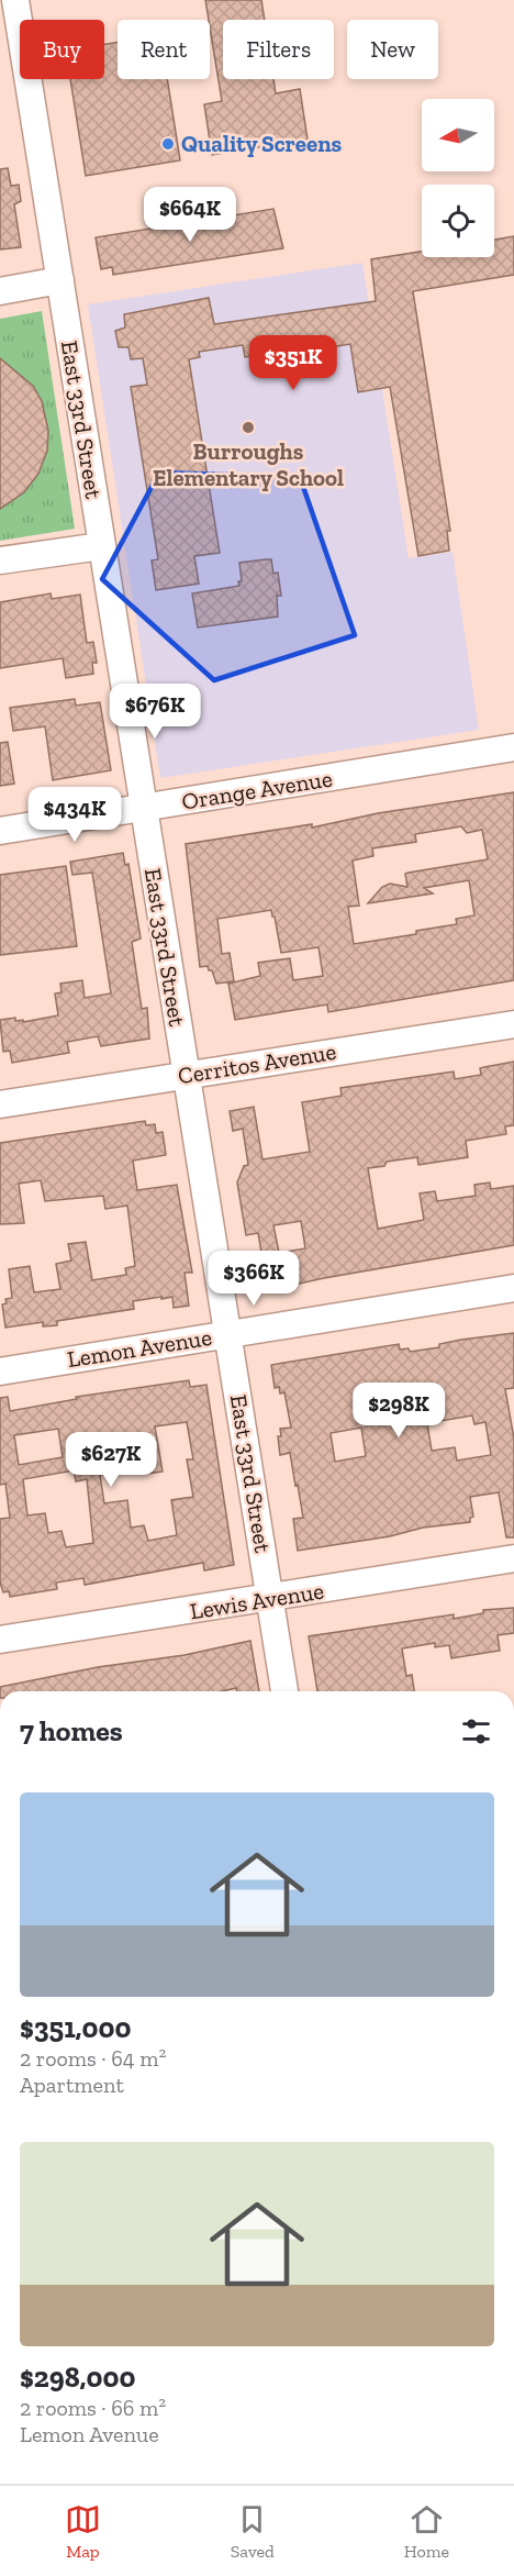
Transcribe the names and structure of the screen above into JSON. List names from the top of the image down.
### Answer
{
  "streets": {
    "street": [
      "East 33rd Street",
      "Orange Avenue",
      "Cerritos Avenue",
      "Lemon Avenue",
      "Lewis Avenue"
    ]
  },
  "crossings": [
    ["East 33rd Street", "Orange Avenue"],
    ["East 33rd Street", "Cerritos Avenue"],
    ["East 33rd Street", "Lemon Avenue"],
    ["East 33rd Street", "Lewis Avenue"]
  ],
  "places": ["Quality Screens", "Burroughs Elementary School"],
  "north": "left",
  "page": {
    "chip": [
      "Buy",
      "Rent",
      "Filters",
      "New"
    ],
    "price": [
      "$664K",
      "$351K",
      "$676K",
      "$434K",
      "$366K",
      "$298K",
      "$627K"
    ],
    "heading": "7 homes",
    "list": [
      {
        "name": "$351,000",
        "note": "2 rooms · 64 m² · Apartment"
      },
      {
        "name": "$298,000",
        "note": "2 rooms · 66 m² · Lemon Avenue"
      }
    ],
    "tabs": ["Map", "Saved", "Home"]
  }
}
